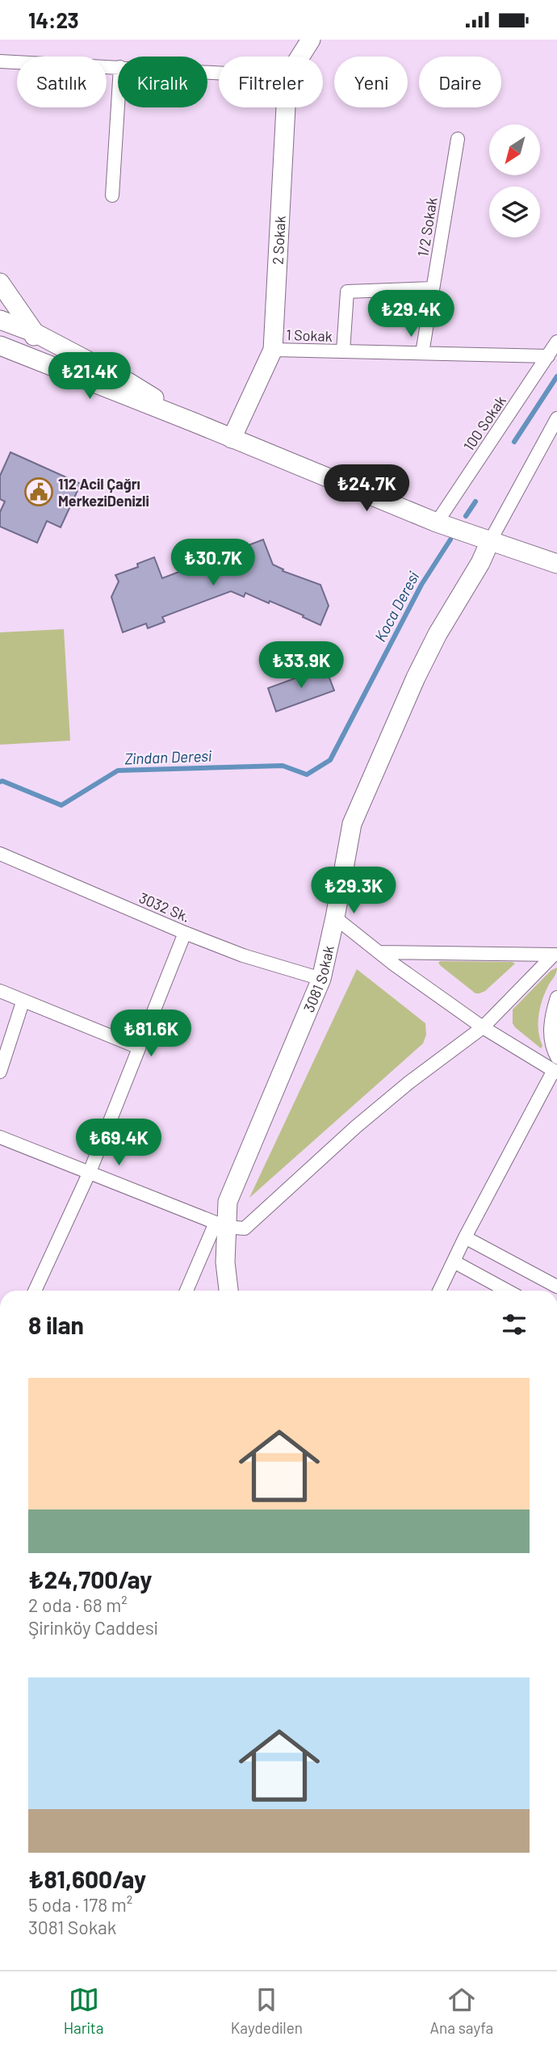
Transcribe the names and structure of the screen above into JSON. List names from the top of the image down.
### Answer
{
  "streets": {
    "main road": ["2 Sokak", "3081 Sokak"],
    "street": [
      "1/2 Sokak",
      "1 Sokak",
      "100 Sokak",
      "3032 Sk."
    ]
  },
  "crossings": [
    ["1/2 Sokak", "1 Sokak"],
    ["2 Sokak", "1 Sokak"],
    ["1 Sokak", "100 Sokak"],
    ["3032 Sk.", "3081 Sokak"]
  ],
  "water": ["Koca Deresi", "Zindan Deresi"],
  "places": {
    "public building": ["112 Acil Çağrı MerkeziDenizli"]
  },
  "north": "bottom left",
  "page": {
    "status": "14:23",
    "chip": [
      "Satılık",
      "Kiralık",
      "Filtreler",
      "Yeni",
      "Daire"
    ],
    "price": [
      "₺29.4K",
      "₺21.4K",
      "₺24.7K",
      "₺30.7K",
      "₺33.9K",
      "₺29.3K",
      "₺81.6K",
      "₺69.4K"
    ],
    "heading": "8 ilan",
    "list": [
      {
        "name": "₺24,700/ay",
        "note": "2 oda · 68 m² · Şirinköy Caddesi"
      },
      {
        "name": "₺81,600/ay",
        "note": "5 oda · 178 m² · 3081 Sokak"
      }
    ],
    "tabs": ["Harita", "Kaydedilen", "Ana sayfa"]
  }
}
